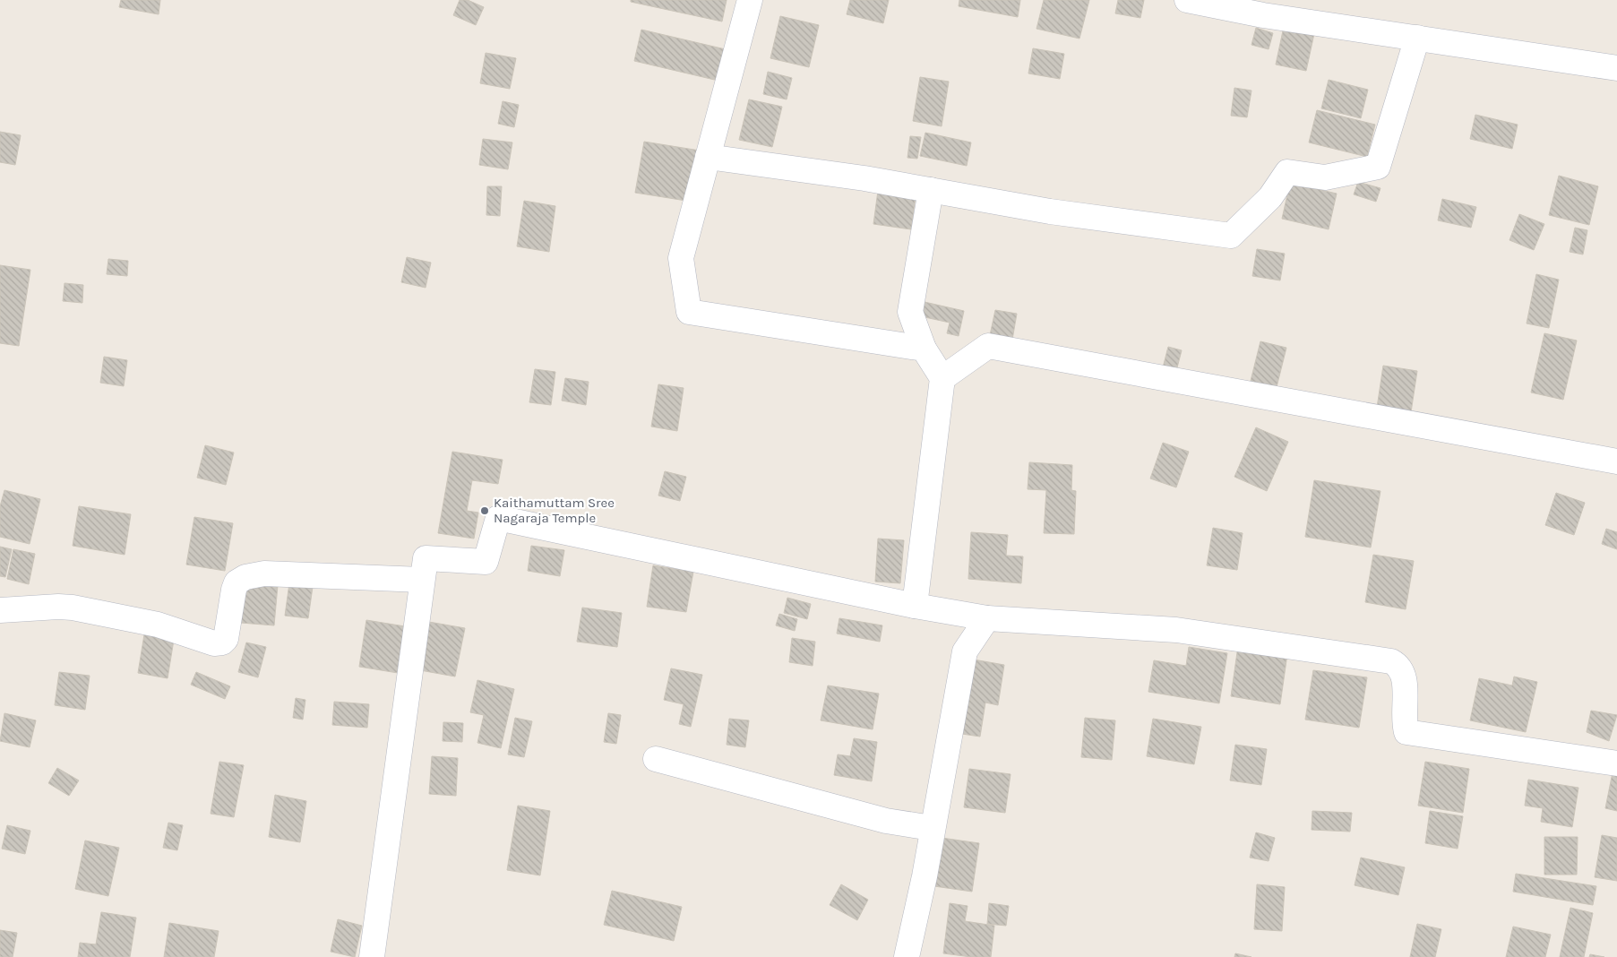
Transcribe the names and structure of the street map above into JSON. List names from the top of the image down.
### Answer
{
  "places": ["Kaithamuttam Sree Nagaraja Temple"]
}
